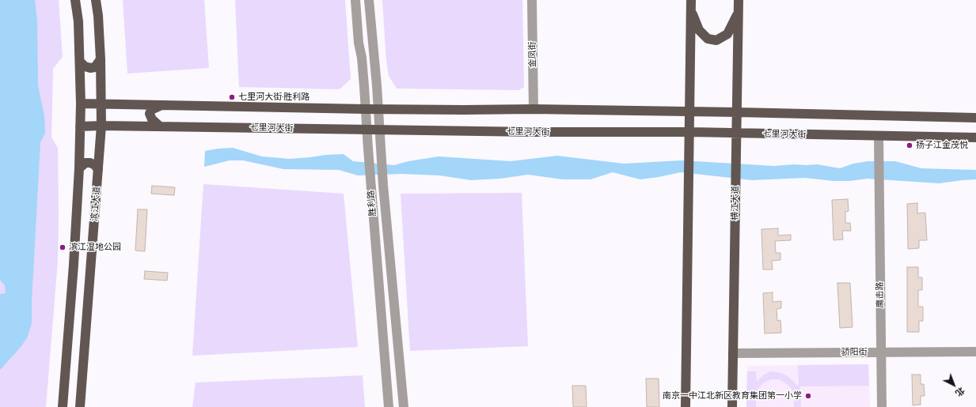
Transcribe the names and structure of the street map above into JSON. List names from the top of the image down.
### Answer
{
  "streets": {
    "main road": ["七里河大街", "横江大道", "滨江大道"],
    "street": [
      "金凤街",
      "胜利路",
      "鹰击路",
      "骄阳街"
    ]
  },
  "crossings": [
    ["七里河大街", "胜利路"],
    ["七里河大街", "横江大道"],
    ["七里河大街", "滨江大道"],
    ["七里河大街", "鹰击路"],
    ["横江大道", "骄阳街"],
    ["鹰击路", "骄阳街"]
  ],
  "places": [
    "七里河大街·胜利路",
    "扬子江金茂悦",
    "滨江湿地公园",
    "南京一中江北新区教育集团第一小学"
  ],
  "north": "bottom right"
}
